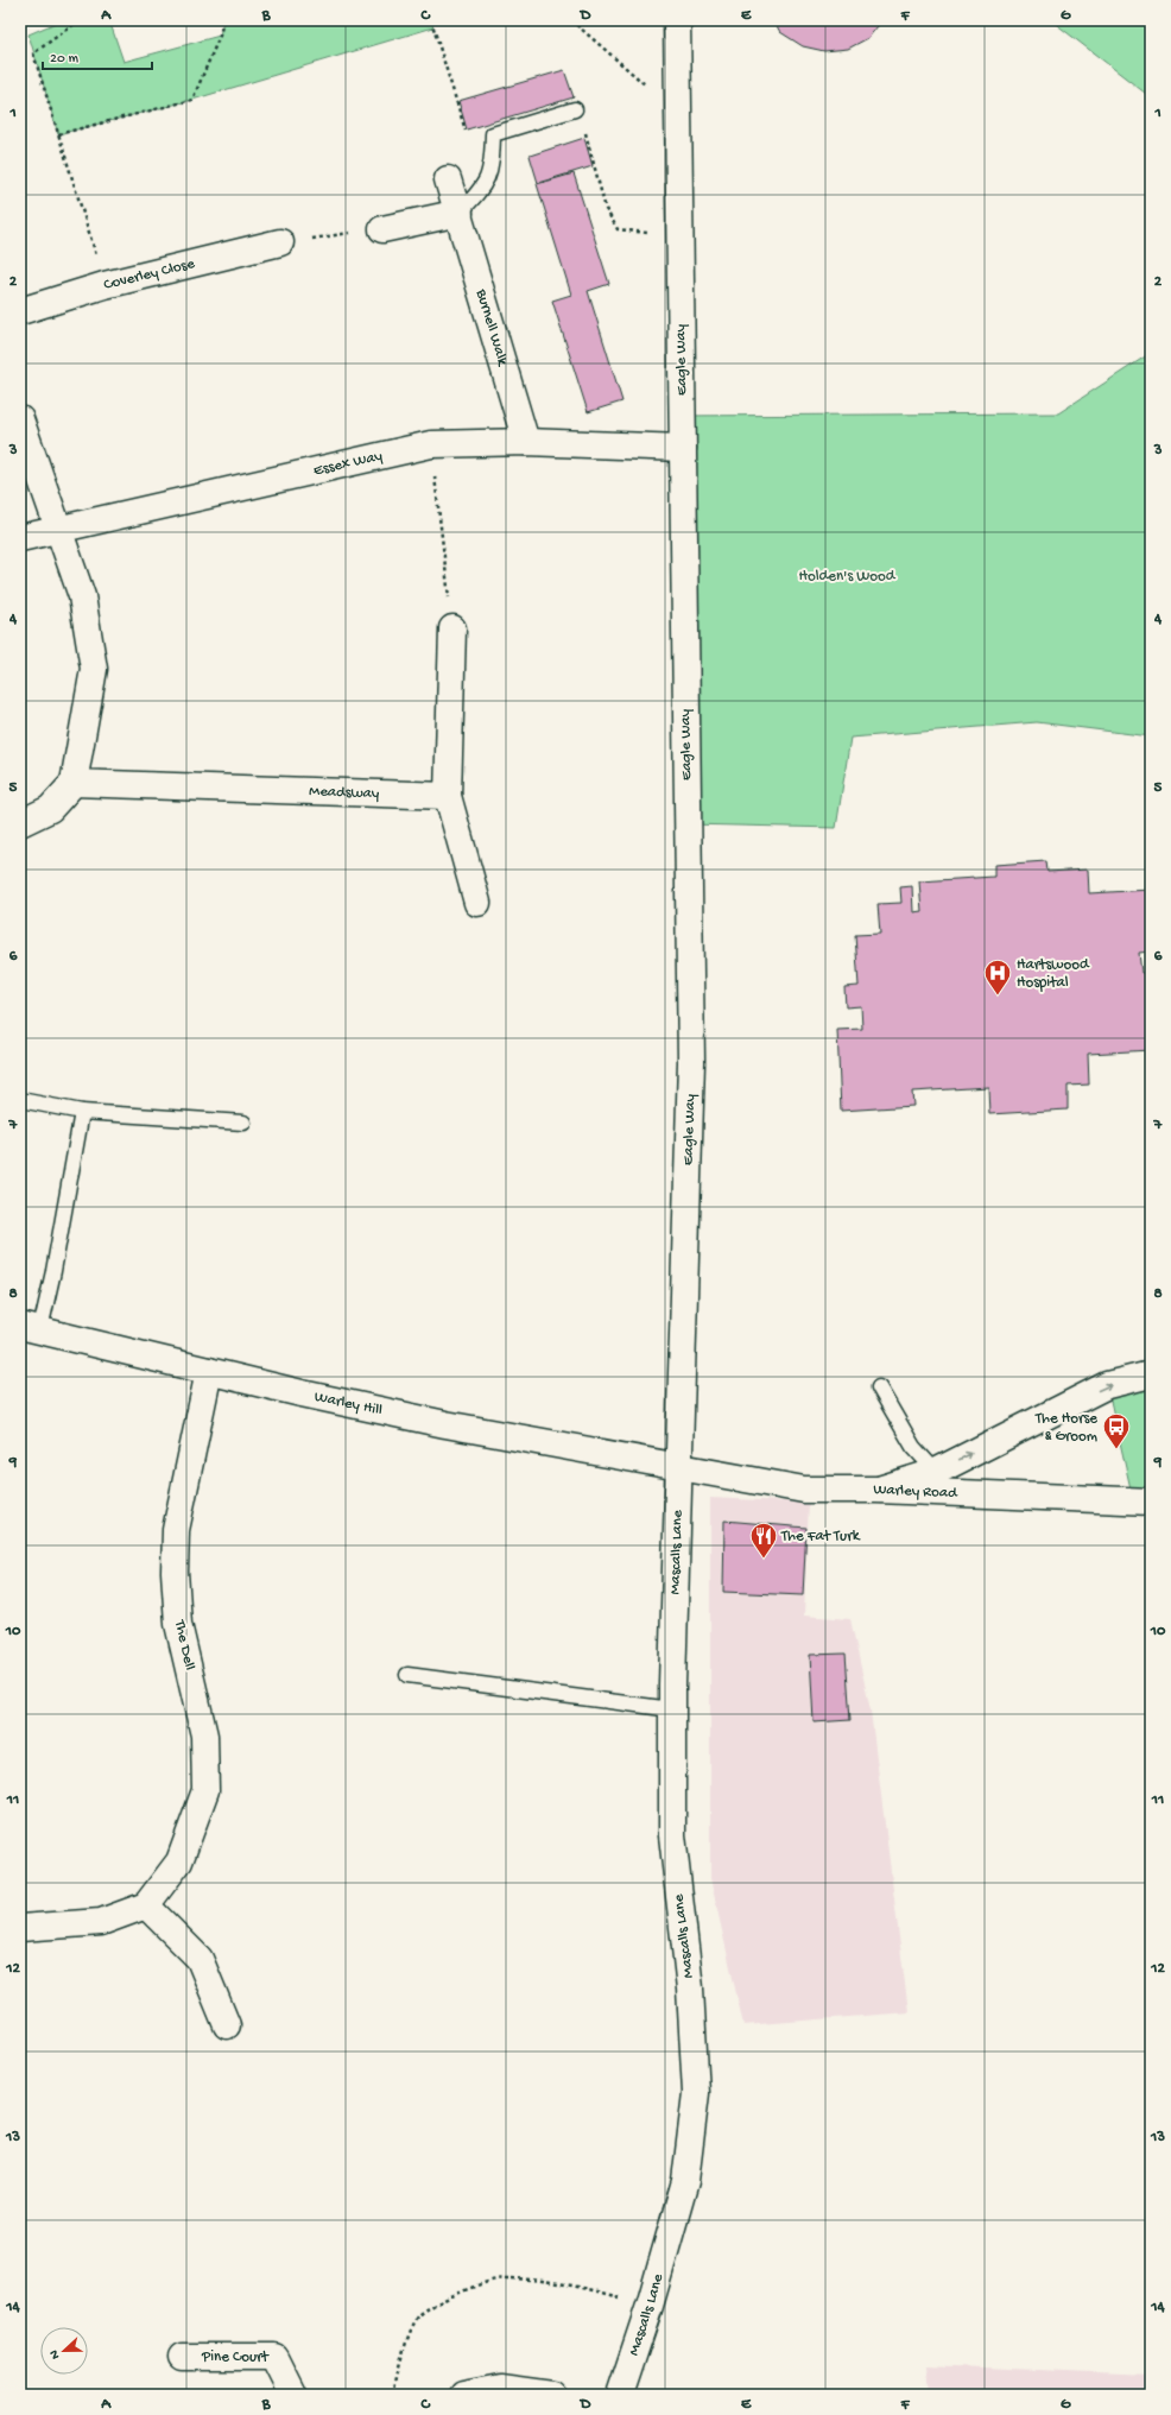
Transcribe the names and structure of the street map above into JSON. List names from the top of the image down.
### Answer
{
  "streets": {
    "street": [
      "Coverley Close",
      "Burnell Walk",
      "Eagle Way",
      "Essex Way",
      "Meadsway",
      "Warley Hill",
      "Warley Road",
      "Mascalls Lane",
      "The Dell",
      "Pine Court"
    ]
  },
  "crossings": [
    ["Burnell Walk", "Essex Way"],
    ["Eagle Way", "Essex Way"],
    ["Eagle Way", "Warley Hill"],
    ["Eagle Way", "Warley Road"],
    ["Eagle Way", "Mascalls Lane"],
    ["Warley Hill", "Warley Road"],
    ["Warley Hill", "Mascalls Lane"],
    ["Warley Hill", "The Dell"],
    ["Warley Road", "Mascalls Lane"]
  ],
  "parks": ["Holden's Wood"],
  "places": {
    "hospital": ["Hartswood Hospital"],
    "bus stop": ["The Horse & Groom"],
    "restaurant": ["The Fat Turk"]
  },
  "scale_bar": "20 m",
  "north": "left",
  "grid": {
    "columns": [
      "A",
      "B",
      "C",
      "D",
      "E",
      "F",
      "G"
    ],
    "rows": [
      "1",
      "2",
      "3",
      "4",
      "5",
      "6",
      "7",
      "8",
      "9",
      "10",
      "11",
      "12",
      "13",
      "14"
    ]
  }
}
